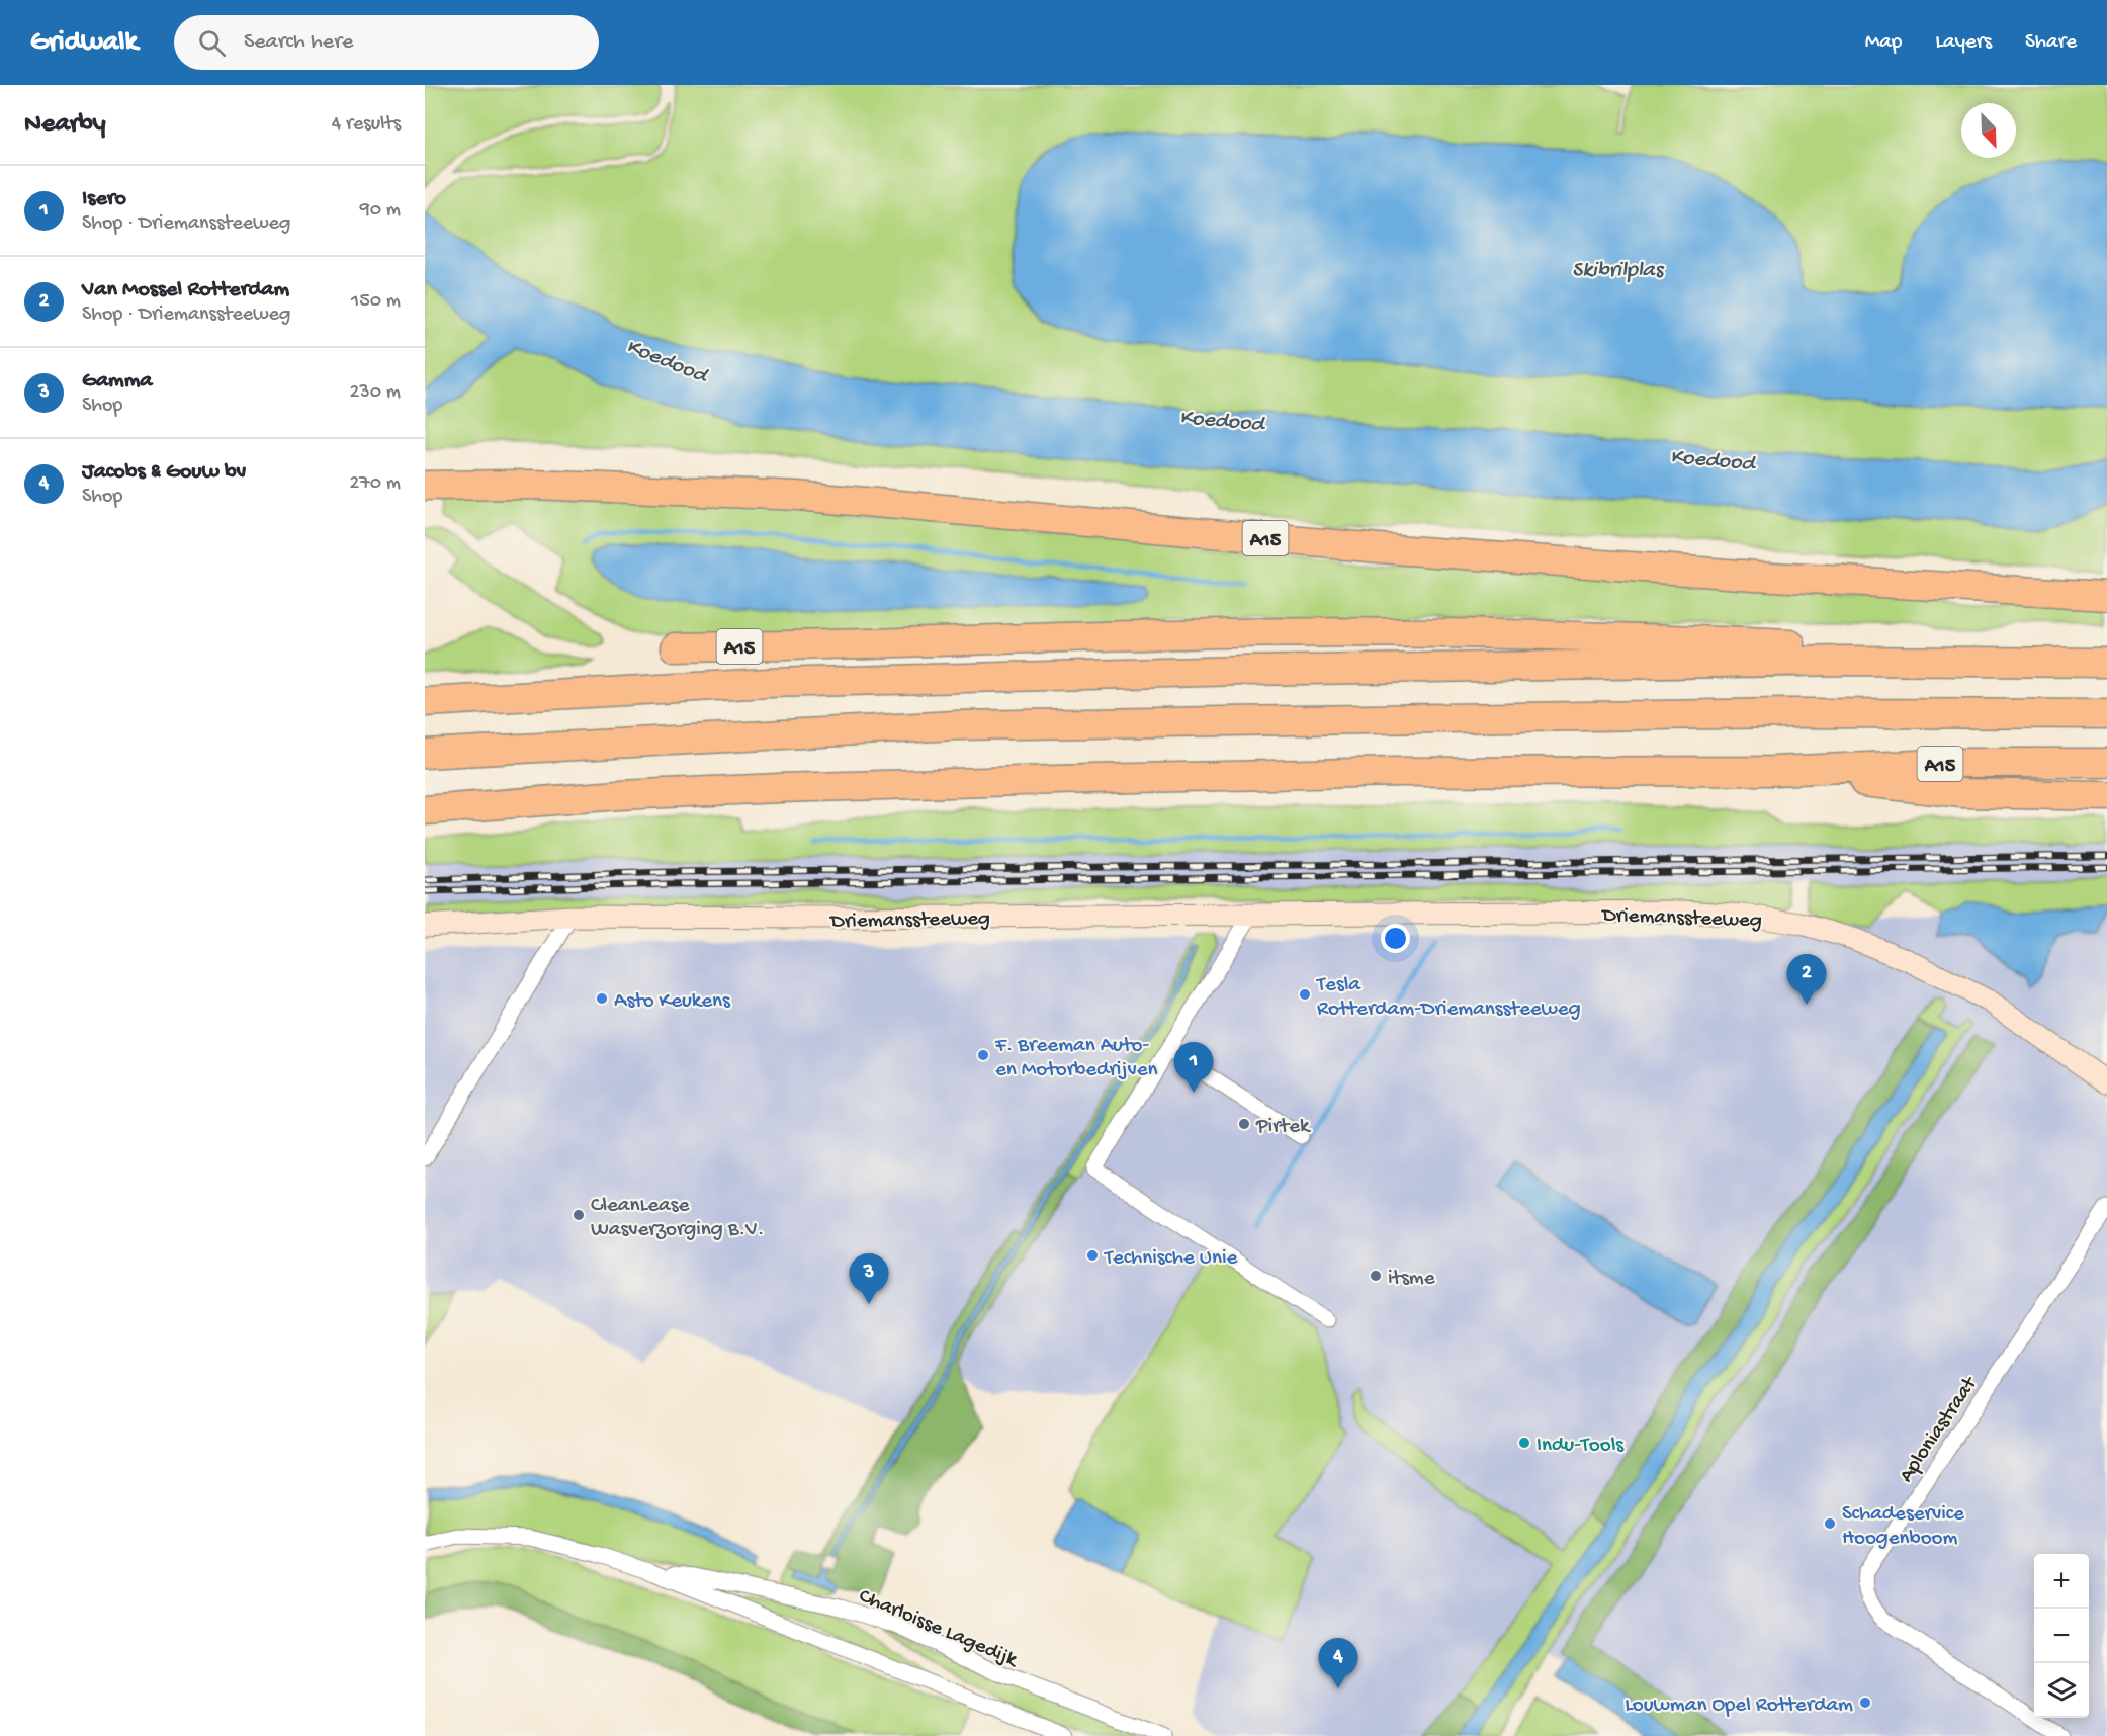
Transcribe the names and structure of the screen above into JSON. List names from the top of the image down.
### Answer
{
  "streets": {
    "highway": ["A15"],
    "main road": ["Driemanssteeweg"],
    "street": ["Aploniastraat", "Charloisse Lagedijk"]
  },
  "water": ["Skibrilplas", "Koedood"],
  "places": [
    "Tesla Rotterdam-Driemanssteeweg",
    "Asto Keukens",
    "F. Breeman Auto- en Motorbedrijven",
    "Pirtek",
    "CleanLease Wasverzorging B.V.",
    "Technische Unie",
    "itsme",
    "Indu-Tools",
    "Schadeservice Hoogenboom",
    "Louwman Opel Rotterdam"
  ],
  "north": "bottom right",
  "page": {
    "header": "Gridwalk",
    "search": "Search here",
    "nav": ["Map", "Layers", "Share"],
    "heading": ["Nearby", "4 results"],
    "list": [
      {
        "mark": "1",
        "name": "Isero",
        "note": "Shop · Driemanssteeweg",
        "value": "90 m"
      },
      {
        "mark": "2",
        "name": "Van Mossel Rotterdam",
        "note": "Shop · Driemanssteeweg",
        "value": "150 m"
      },
      {
        "mark": "3",
        "name": "Gamma",
        "note": "Shop",
        "value": "230 m"
      },
      {
        "mark": "4",
        "name": "Jacobs & Gouw bv",
        "note": "Shop",
        "value": "270 m"
      }
    ],
    "pins": [
      "2",
      "1",
      "3",
      "4"
    ],
    "map_buttons": ["+", "−"]
  }
}
